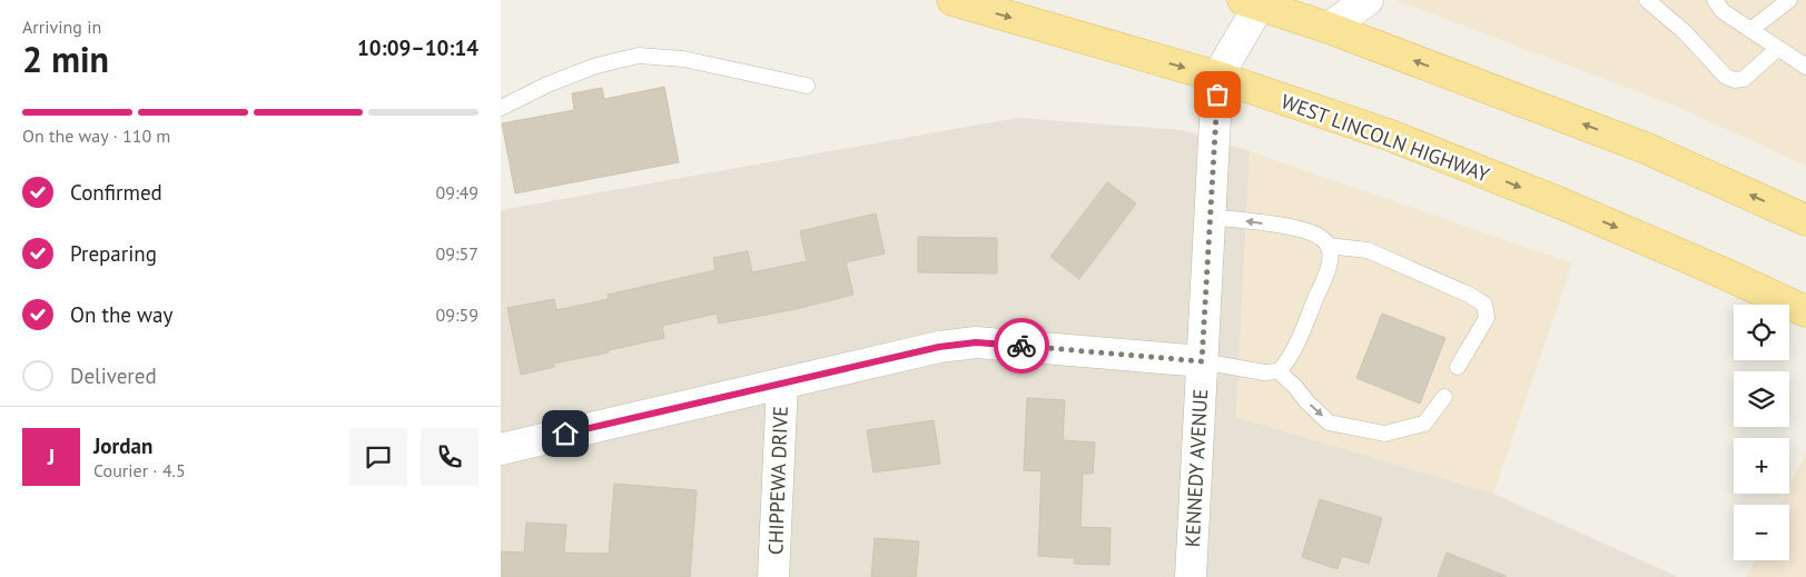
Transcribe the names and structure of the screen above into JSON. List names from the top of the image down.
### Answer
{
  "streets": {
    "main road": ["WEST LINCOLN HIGHWAY"],
    "street": ["KENNEDY AVENUE", "CHIPPEWA DRIVE"]
  },
  "crossings": [
    ["WEST LINCOLN HIGHWAY", "KENNEDY AVENUE"]
  ],
  "page": {
    "heading": ["2 min", "Arriving in", "10:09–10:14"],
    "panel": ["Jordan", "Courier · 4.5"],
    "bar": "On the way · 110 m",
    "list": [
      ["Confirmed", "09:49"],
      ["Preparing", "09:57"],
      ["On the way", "09:59"],
      "Delivered"
    ],
    "map_buttons": ["+", "−"],
    "round": "J"
  }
}
